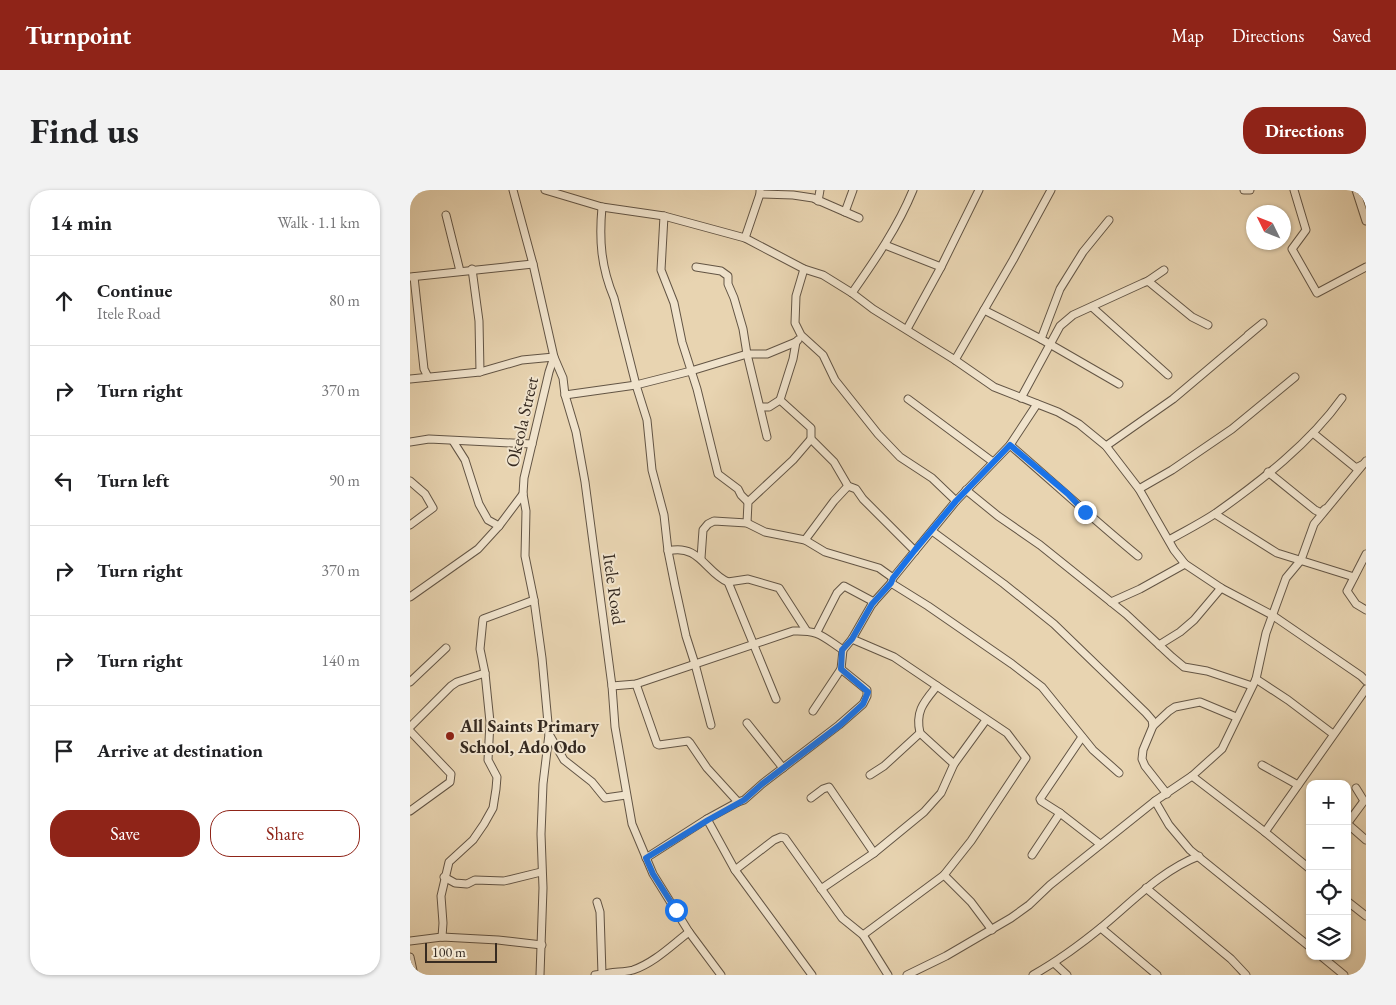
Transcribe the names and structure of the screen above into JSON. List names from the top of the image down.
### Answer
{
  "streets": {
    "street": ["Okeola Street", "Itele Road"]
  },
  "crossings": [
    ["Okeola Street", "Itele Road"]
  ],
  "places": ["All Saints Primary School, Ado Odo"],
  "scale_bar": "100 m",
  "north": "top left",
  "page": {
    "header": "Turnpoint",
    "nav": ["Map", "Directions", "Saved"],
    "buttons": [
      "Directions",
      ["Save", "Share"]
    ],
    "title": "Find us",
    "heading": ["14 min", "Walk · 1.1 km"],
    "list": [
      ["Continue", "Itele Road", "80 m"],
      ["Turn right", "370 m"],
      ["Turn left", "90 m"],
      ["Turn right", "370 m"],
      ["Turn right", "140 m"],
      "Arrive at destination"
    ],
    "map_buttons": ["+", "−"],
    "scale": "100 m"
  }
}
